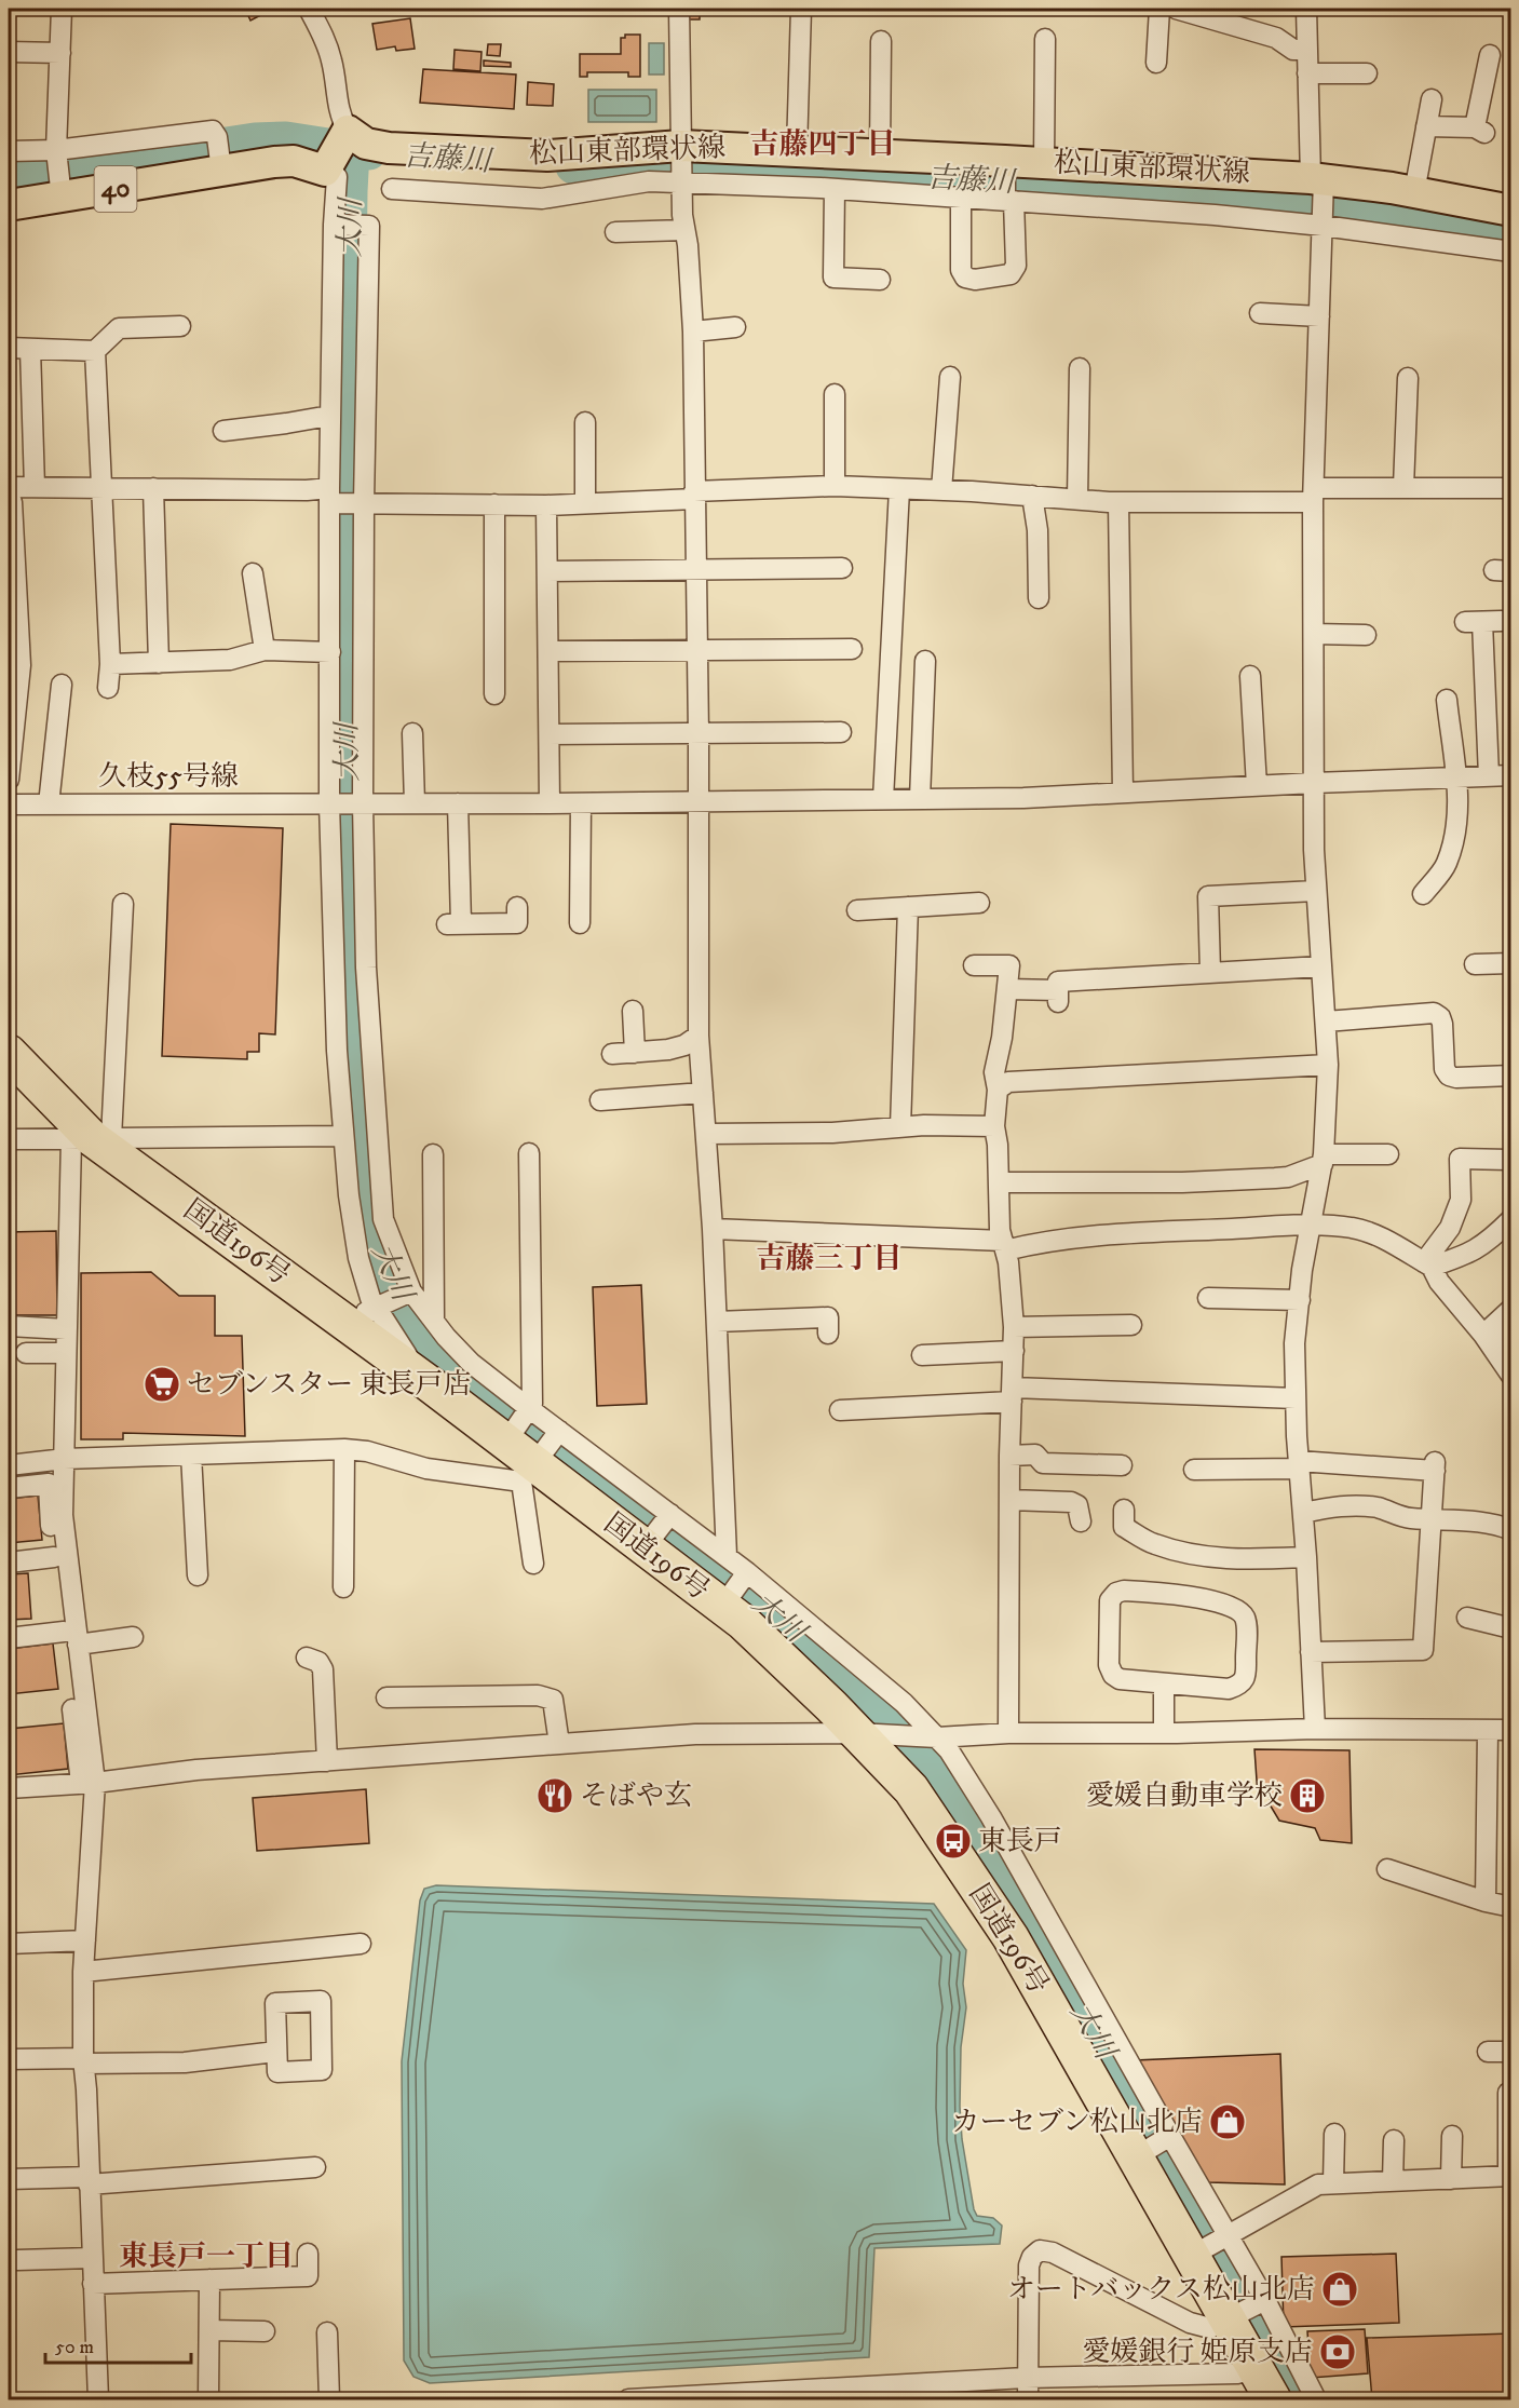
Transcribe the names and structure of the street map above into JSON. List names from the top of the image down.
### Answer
{
  "streets": {
    "highway": ["国道196号"],
    "main road": ["松山東部環状線", "40"],
    "street": ["久枝55号線"]
  },
  "districts": ["吉藤四丁目", "吉藤三丁目", "東長戸一丁目"],
  "water": ["吉藤川", "大川"],
  "places": {
    "supermarket": ["セブンスター 東長戸店"],
    "restaurant": ["そばや玄"],
    "building": ["愛媛自動車学校"],
    "bus stop": ["東長戸"],
    "shop": ["カーセブン松山北店", "オートバックス松山北店"],
    "bank": ["愛媛銀行 姫原支店"]
  },
  "scale_bar": "50 m"
}
